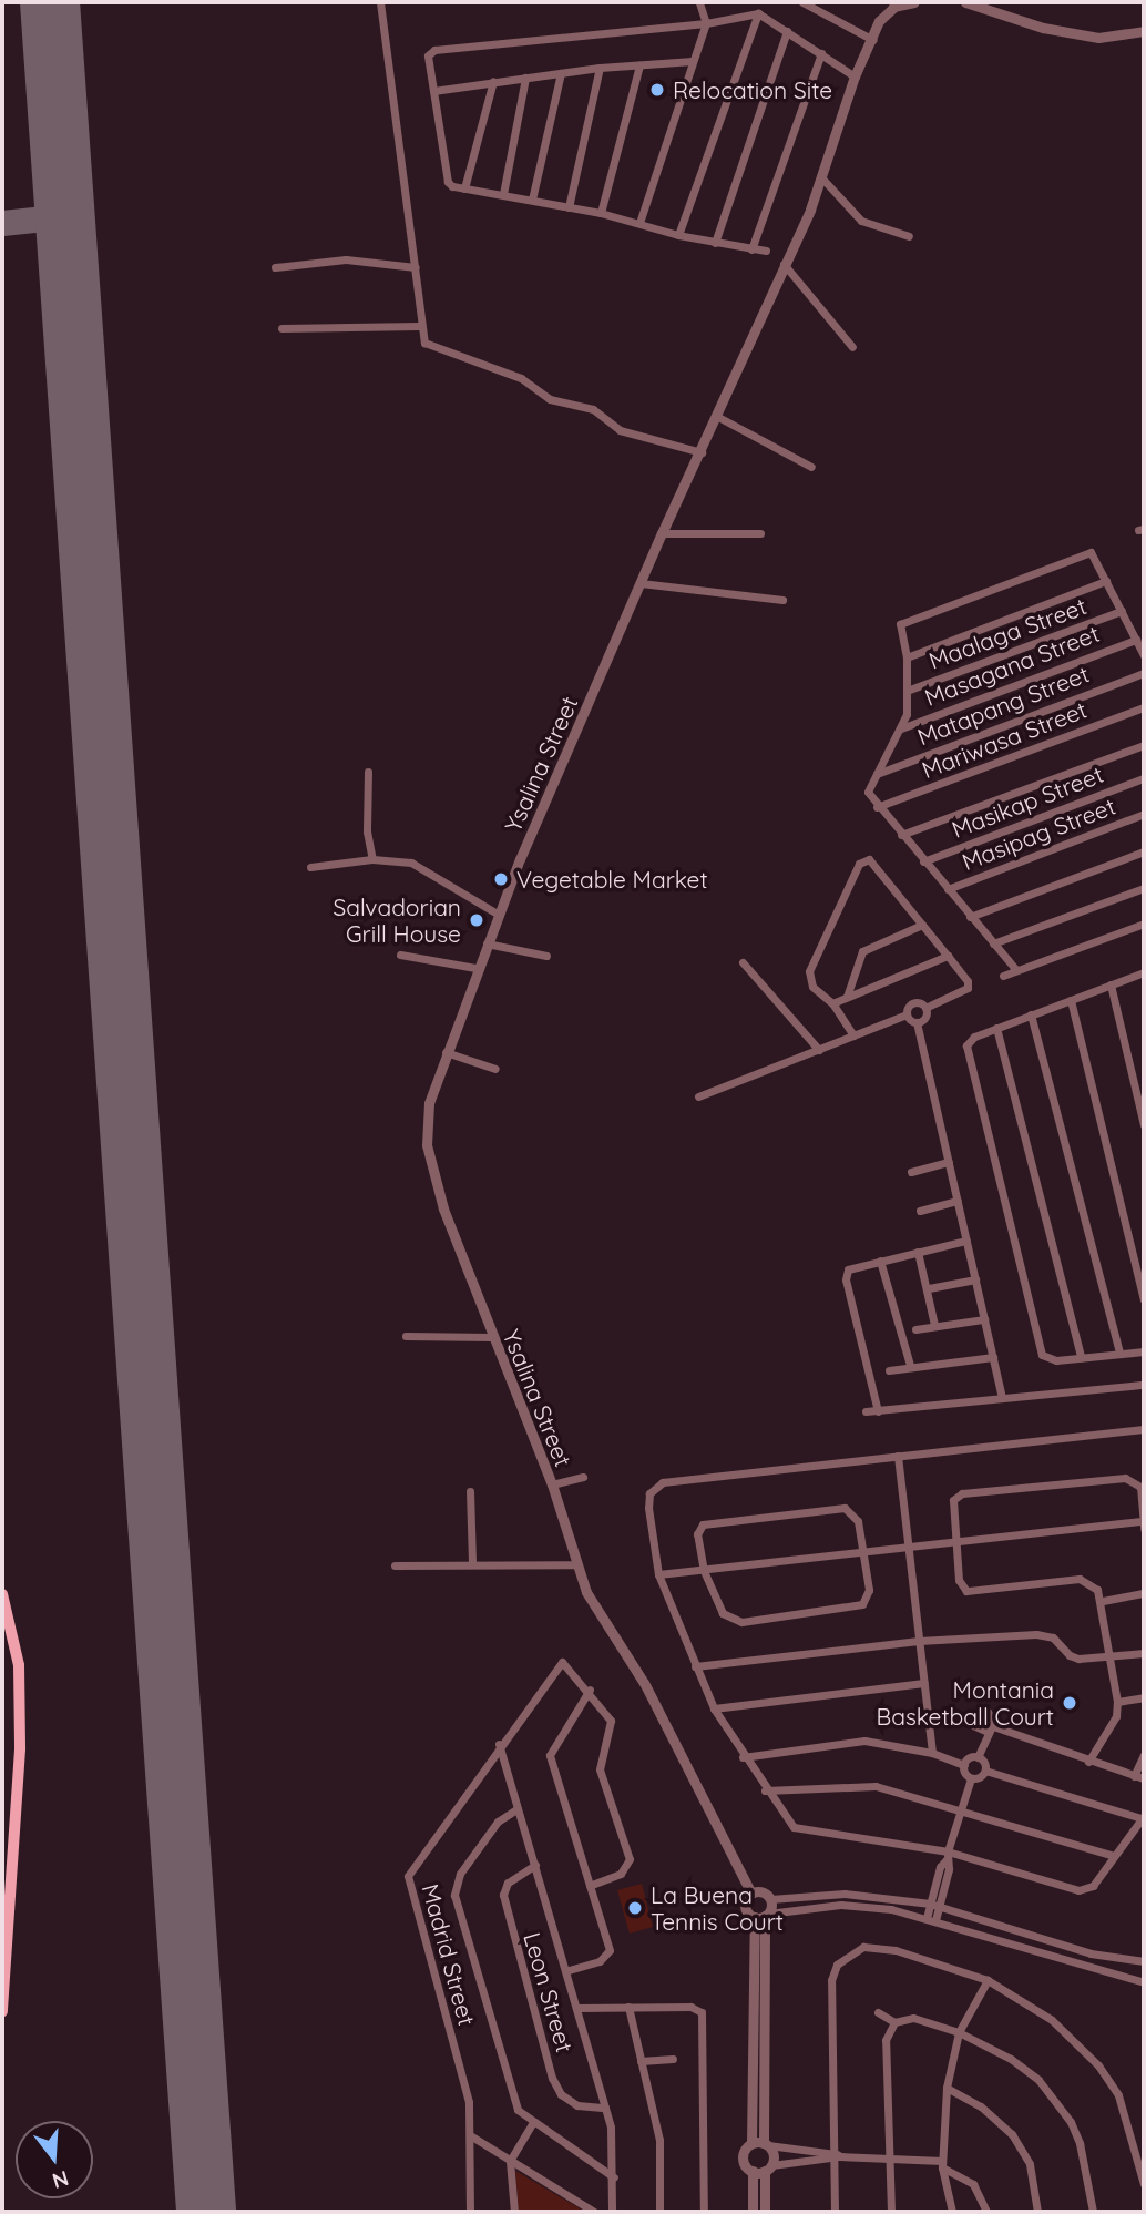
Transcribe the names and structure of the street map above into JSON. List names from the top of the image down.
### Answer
{
  "streets": {
    "street": [
      "Maalaga Street",
      "Masagana Street",
      "Matapang Street",
      "Mariwasa Street",
      "Ysalina Street",
      "Masikap Street",
      "Masipag Street",
      "Madrid Street",
      "Leon Street"
    ]
  },
  "places": [
    "Relocation Site",
    "Vegetable Market",
    "Salvadorian Grill House",
    "Montania Basketball Court",
    "La Buena Tennis Court"
  ],
  "north": "bottom"
}
